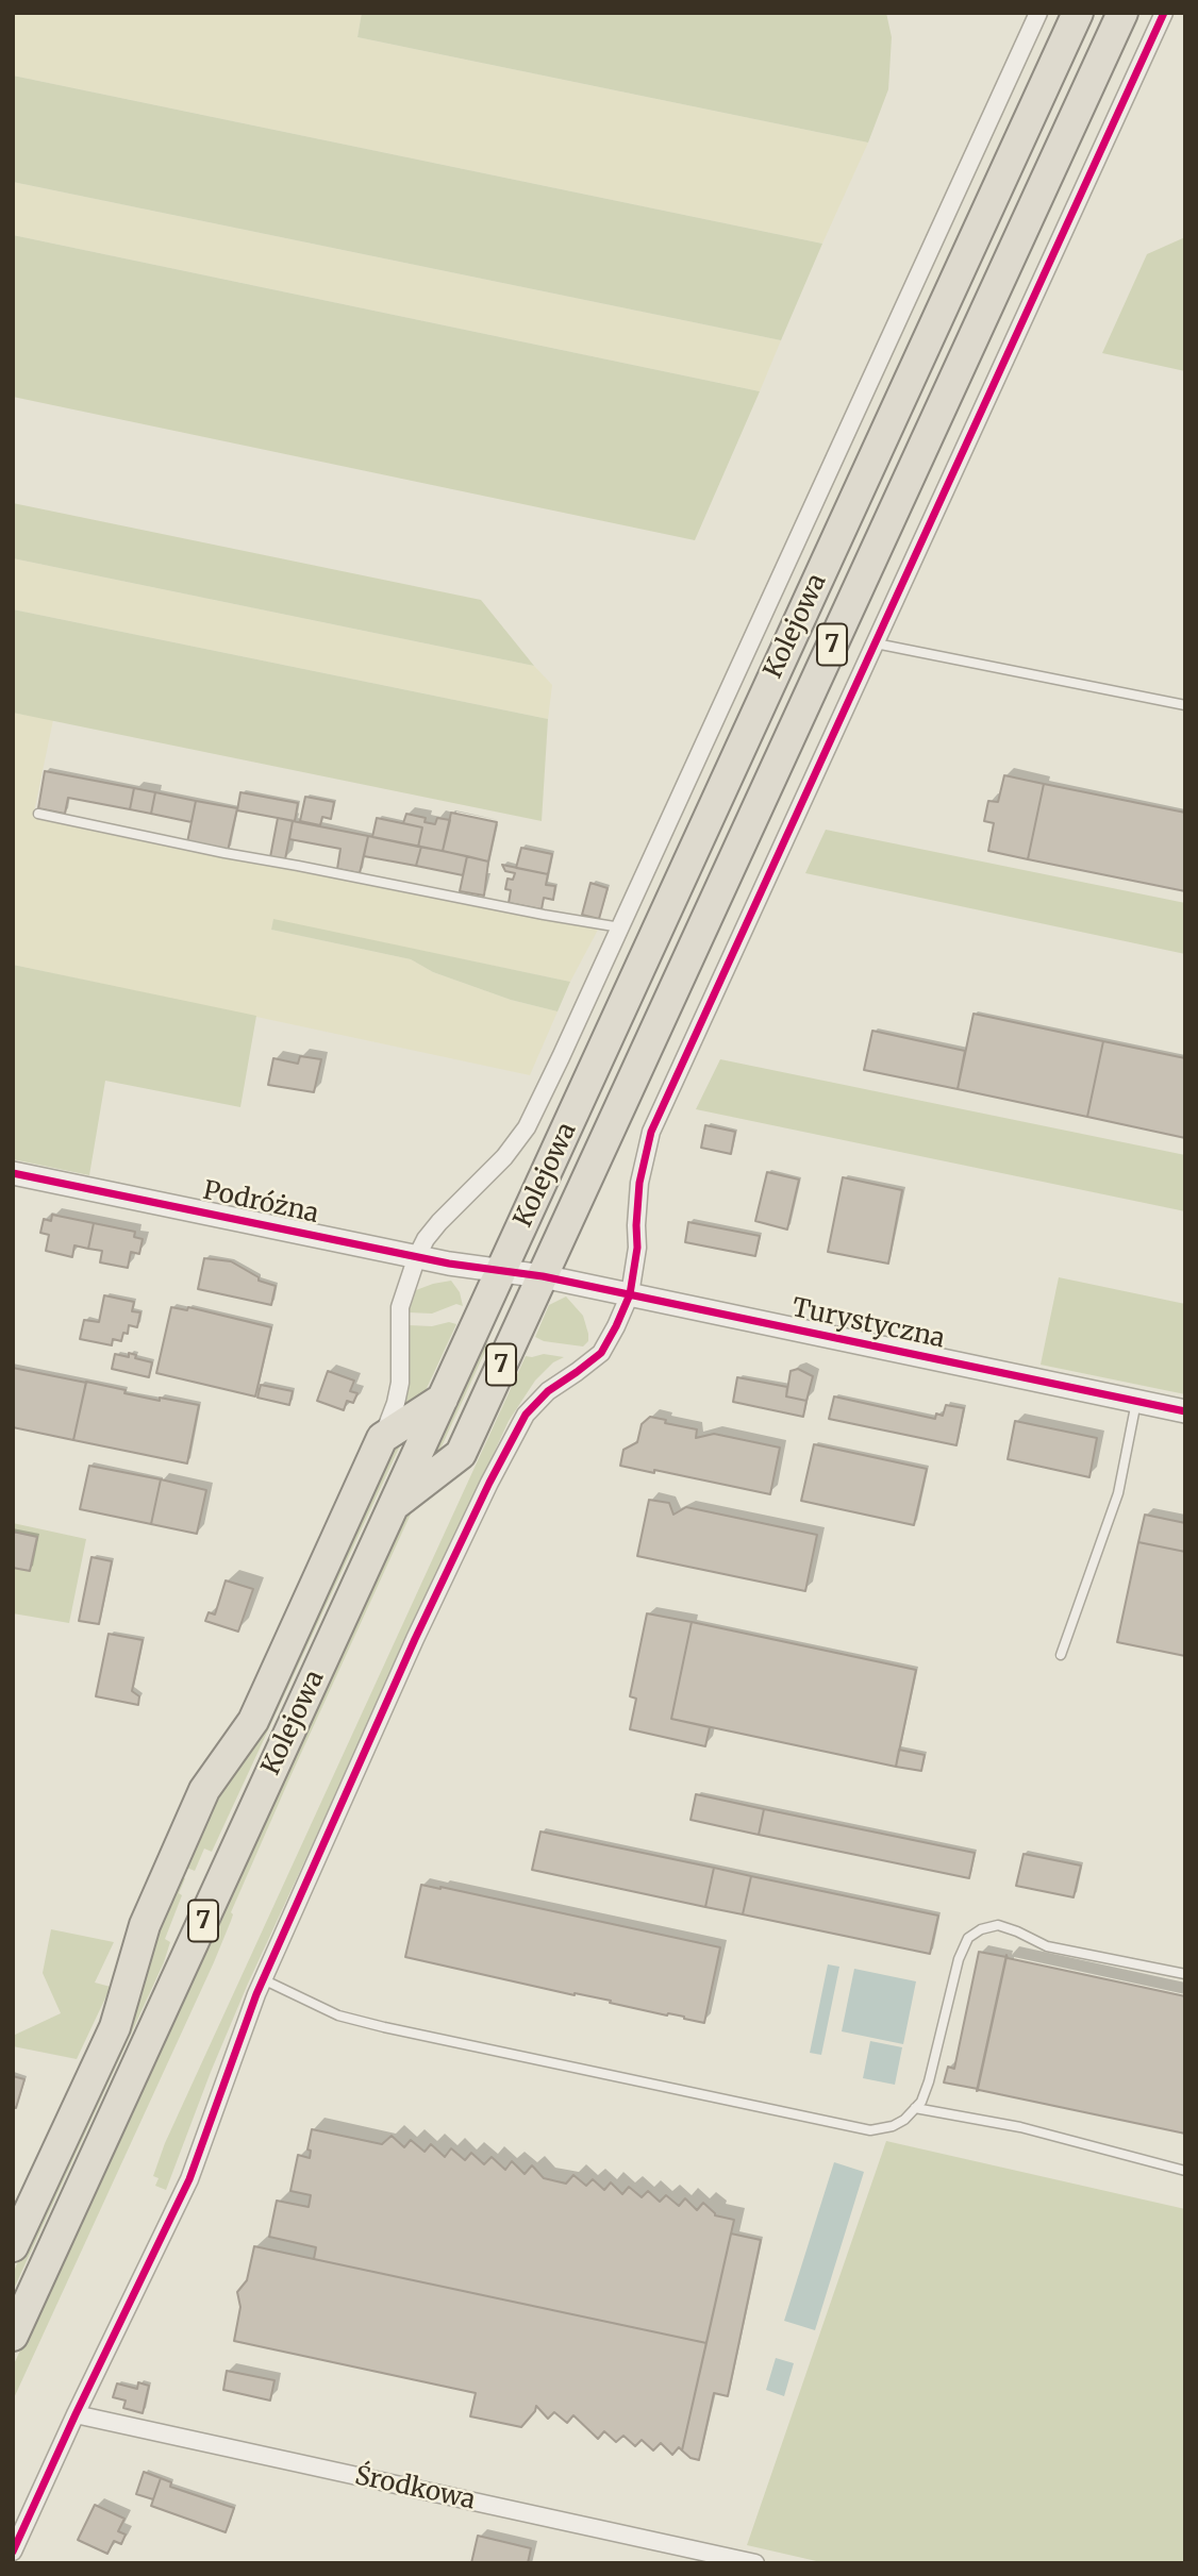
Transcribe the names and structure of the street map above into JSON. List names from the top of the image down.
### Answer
{
  "streets": {
    "highway": ["Kolejowa", "7"],
    "street": ["Podróżna", "Turystyczna", "Środkowa"]
  },
  "crossings": [
    ["Kolejowa", "Podróżna"],
    ["Kolejowa", "Turystyczna"],
    ["Podróżna", "Turystyczna"]
  ]
}
